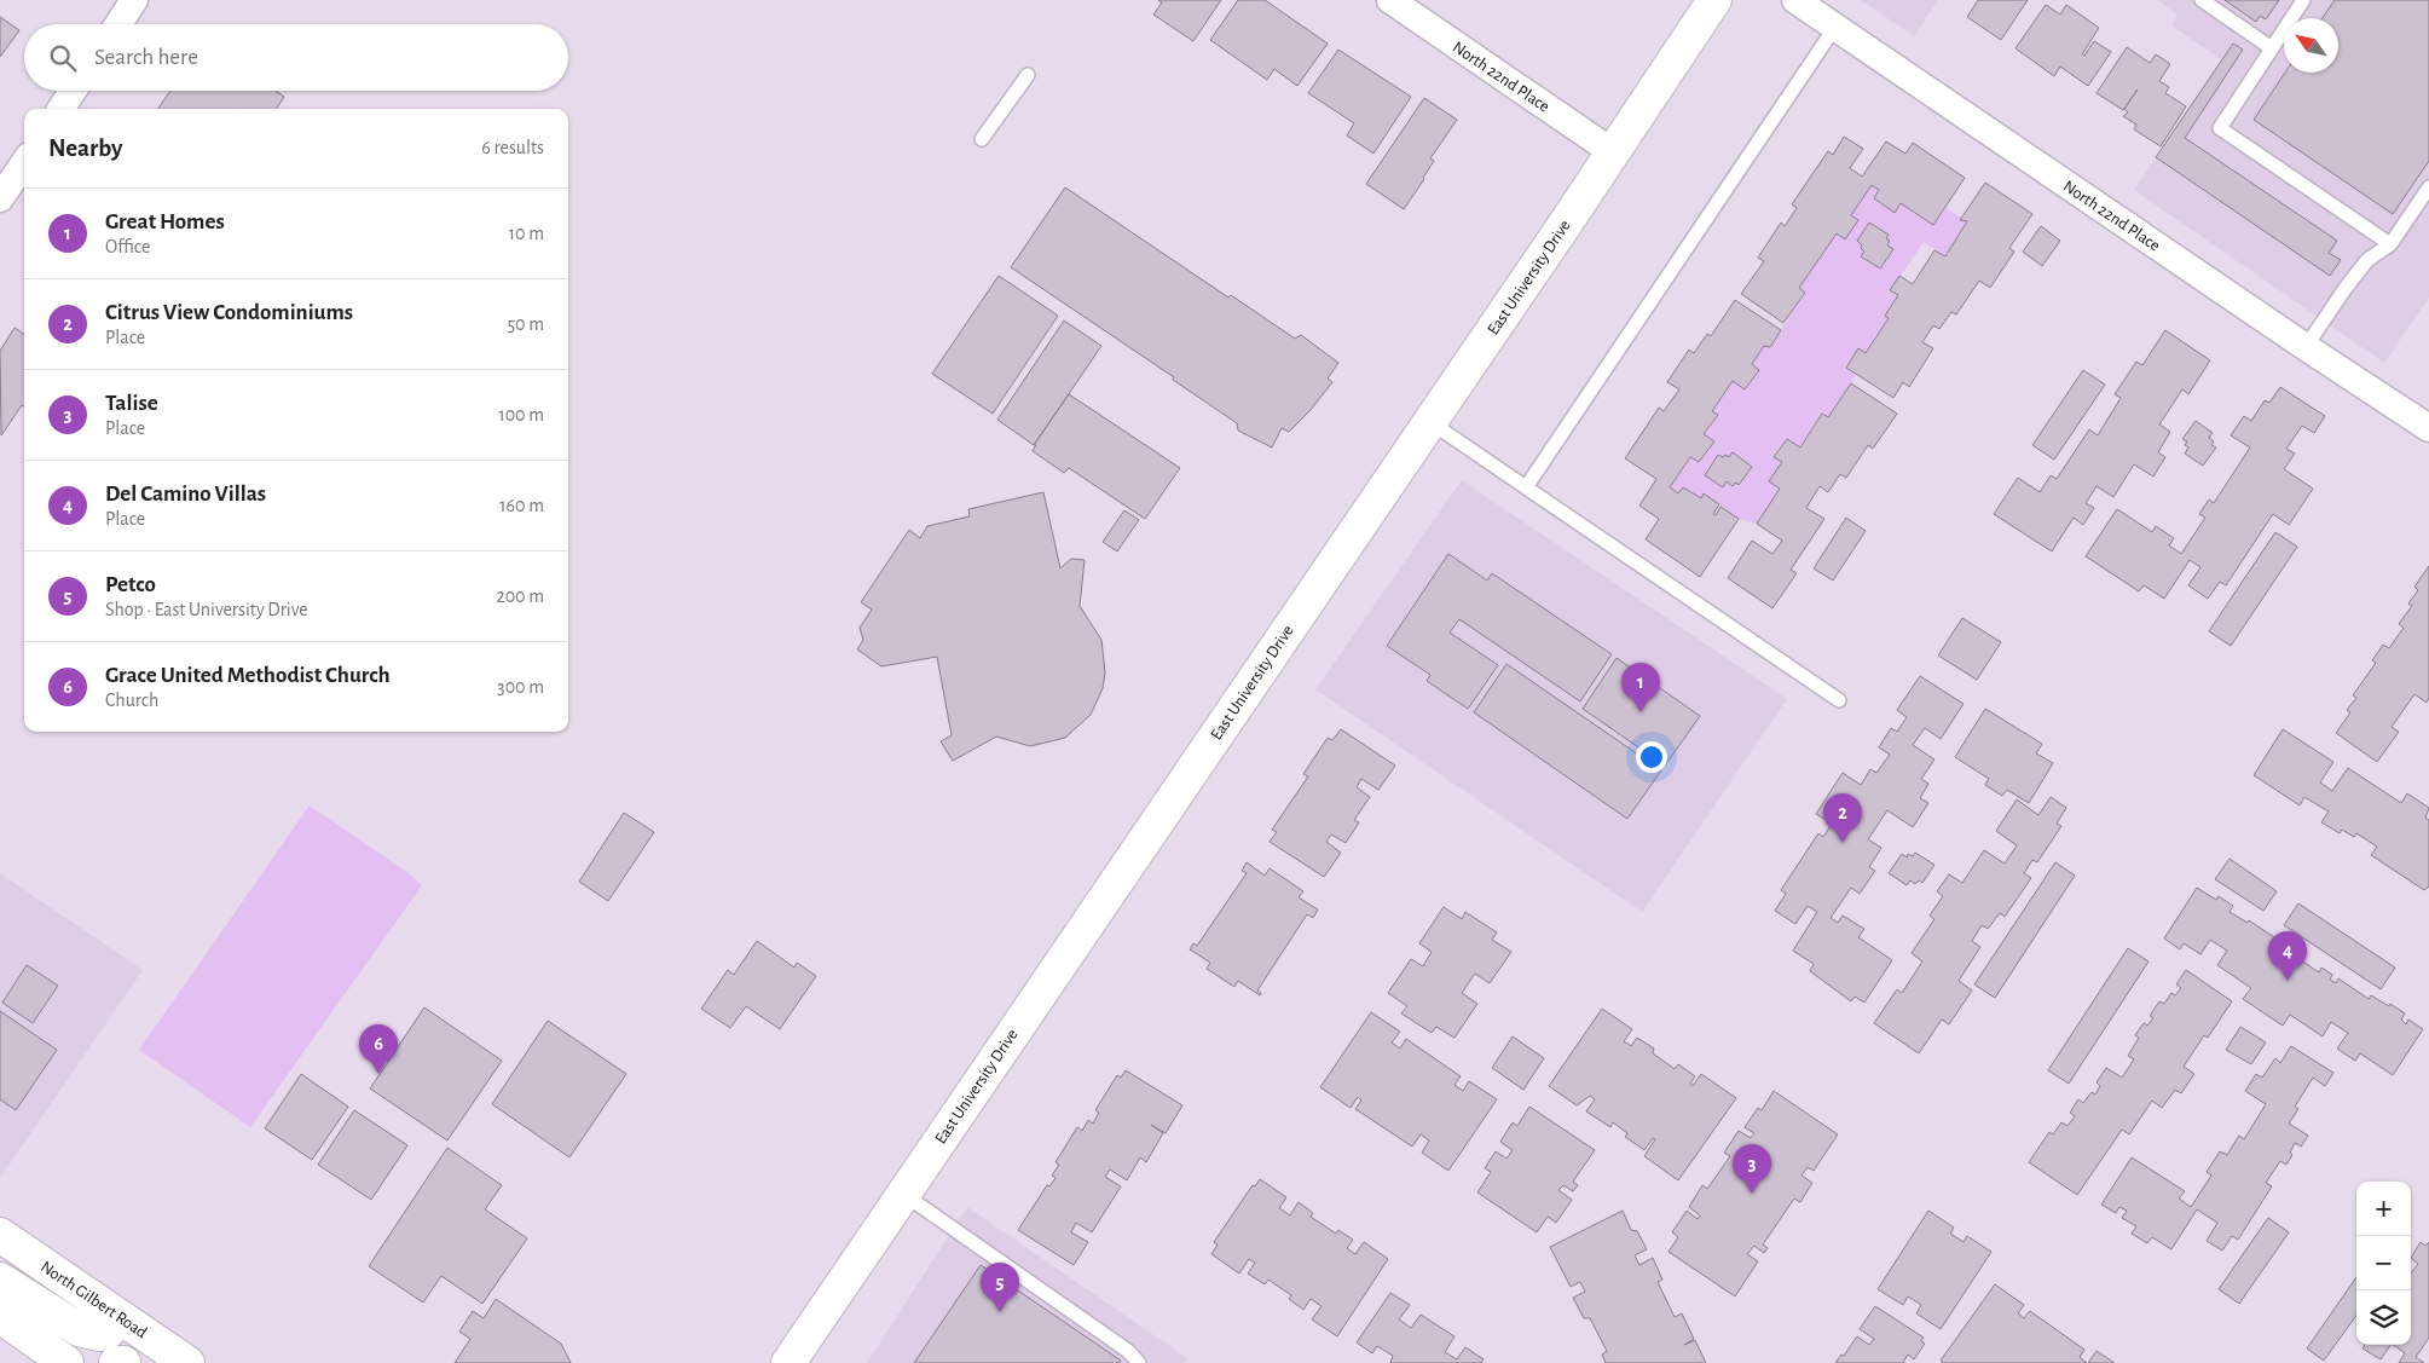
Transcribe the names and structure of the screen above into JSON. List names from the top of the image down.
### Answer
{
  "streets": {
    "main road": ["East University Drive", "North Gilbert Road"],
    "street": ["North 22nd Place"]
  },
  "crossings": [
    ["North 22nd Place", "East University Drive"]
  ],
  "north": "top left",
  "page": {
    "search": "Search here",
    "heading": ["Nearby", "6 results"],
    "list": [
      {
        "mark": "1",
        "name": "Great Homes",
        "note": "Office",
        "value": "10 m"
      },
      {
        "mark": "2",
        "name": "Citrus View Condominiums",
        "note": "Place",
        "value": "50 m"
      },
      {
        "mark": "3",
        "name": "Talise",
        "note": "Place",
        "value": "100 m"
      },
      {
        "mark": "4",
        "name": "Del Camino Villas",
        "note": "Place",
        "value": "160 m"
      },
      {
        "mark": "5",
        "name": "Petco",
        "note": "Shop · East University Drive",
        "value": "200 m"
      },
      {
        "mark": "6",
        "name": "Grace United Methodist Church",
        "note": "Church",
        "value": "300 m"
      }
    ],
    "pins": [
      "1",
      "2",
      "4",
      "6",
      "3",
      "5"
    ],
    "map_buttons": ["+", "−"]
  }
}
